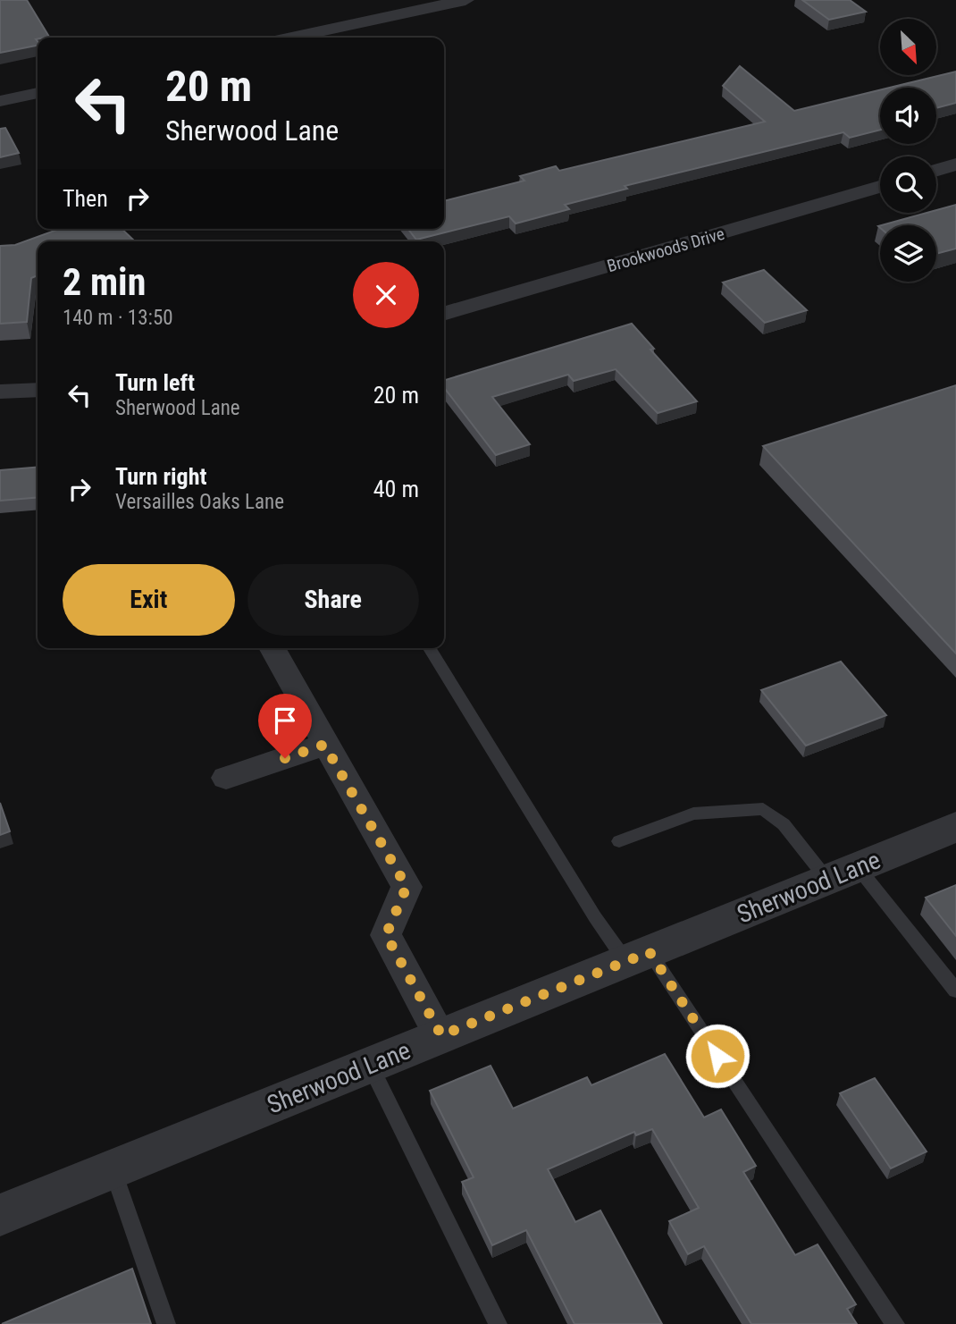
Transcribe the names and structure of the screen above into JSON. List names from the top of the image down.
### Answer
{
  "streets": {
    "street": ["Brookwoods Drive", "Sherwood Lane"]
  },
  "north": "bottom right",
  "page": {
    "turn": ["20 m", "Sherwood Lane"],
    "then": "Then",
    "heading": ["2 min", "140 m · 13:50"],
    "list": [
      {
        "name": "Turn left",
        "note": "Sherwood Lane",
        "value": "20 m"
      },
      {
        "name": "Turn right",
        "note": "Versailles Oaks Lane",
        "value": "40 m"
      }
    ],
    "buttons": ["Exit", "Share"]
  }
}
